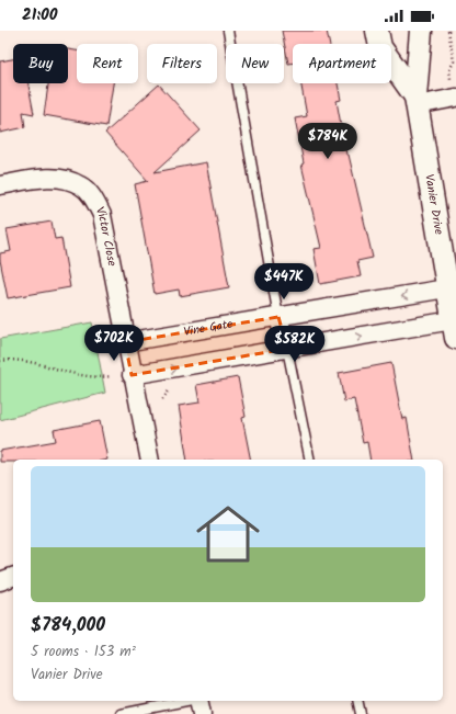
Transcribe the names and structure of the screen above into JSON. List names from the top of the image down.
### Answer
{
  "streets": {
    "street": ["Vanier Drive", "Victor Close", "Vine Gate"]
  },
  "crossings": [
    ["Vanier Drive", "Vine Gate"],
    ["Victor Close", "Vine Gate"]
  ],
  "page": {
    "status": "21:00",
    "chip": [
      "Buy",
      "Rent",
      "Filters",
      "New",
      "Apartment"
    ],
    "price": [
      "$784K",
      "$447K",
      "$702K",
      "$582K"
    ],
    "list": [
      {
        "name": "$784,000",
        "note": "5 rooms · 153 m² · Vanier Drive"
      }
    ]
  }
}
